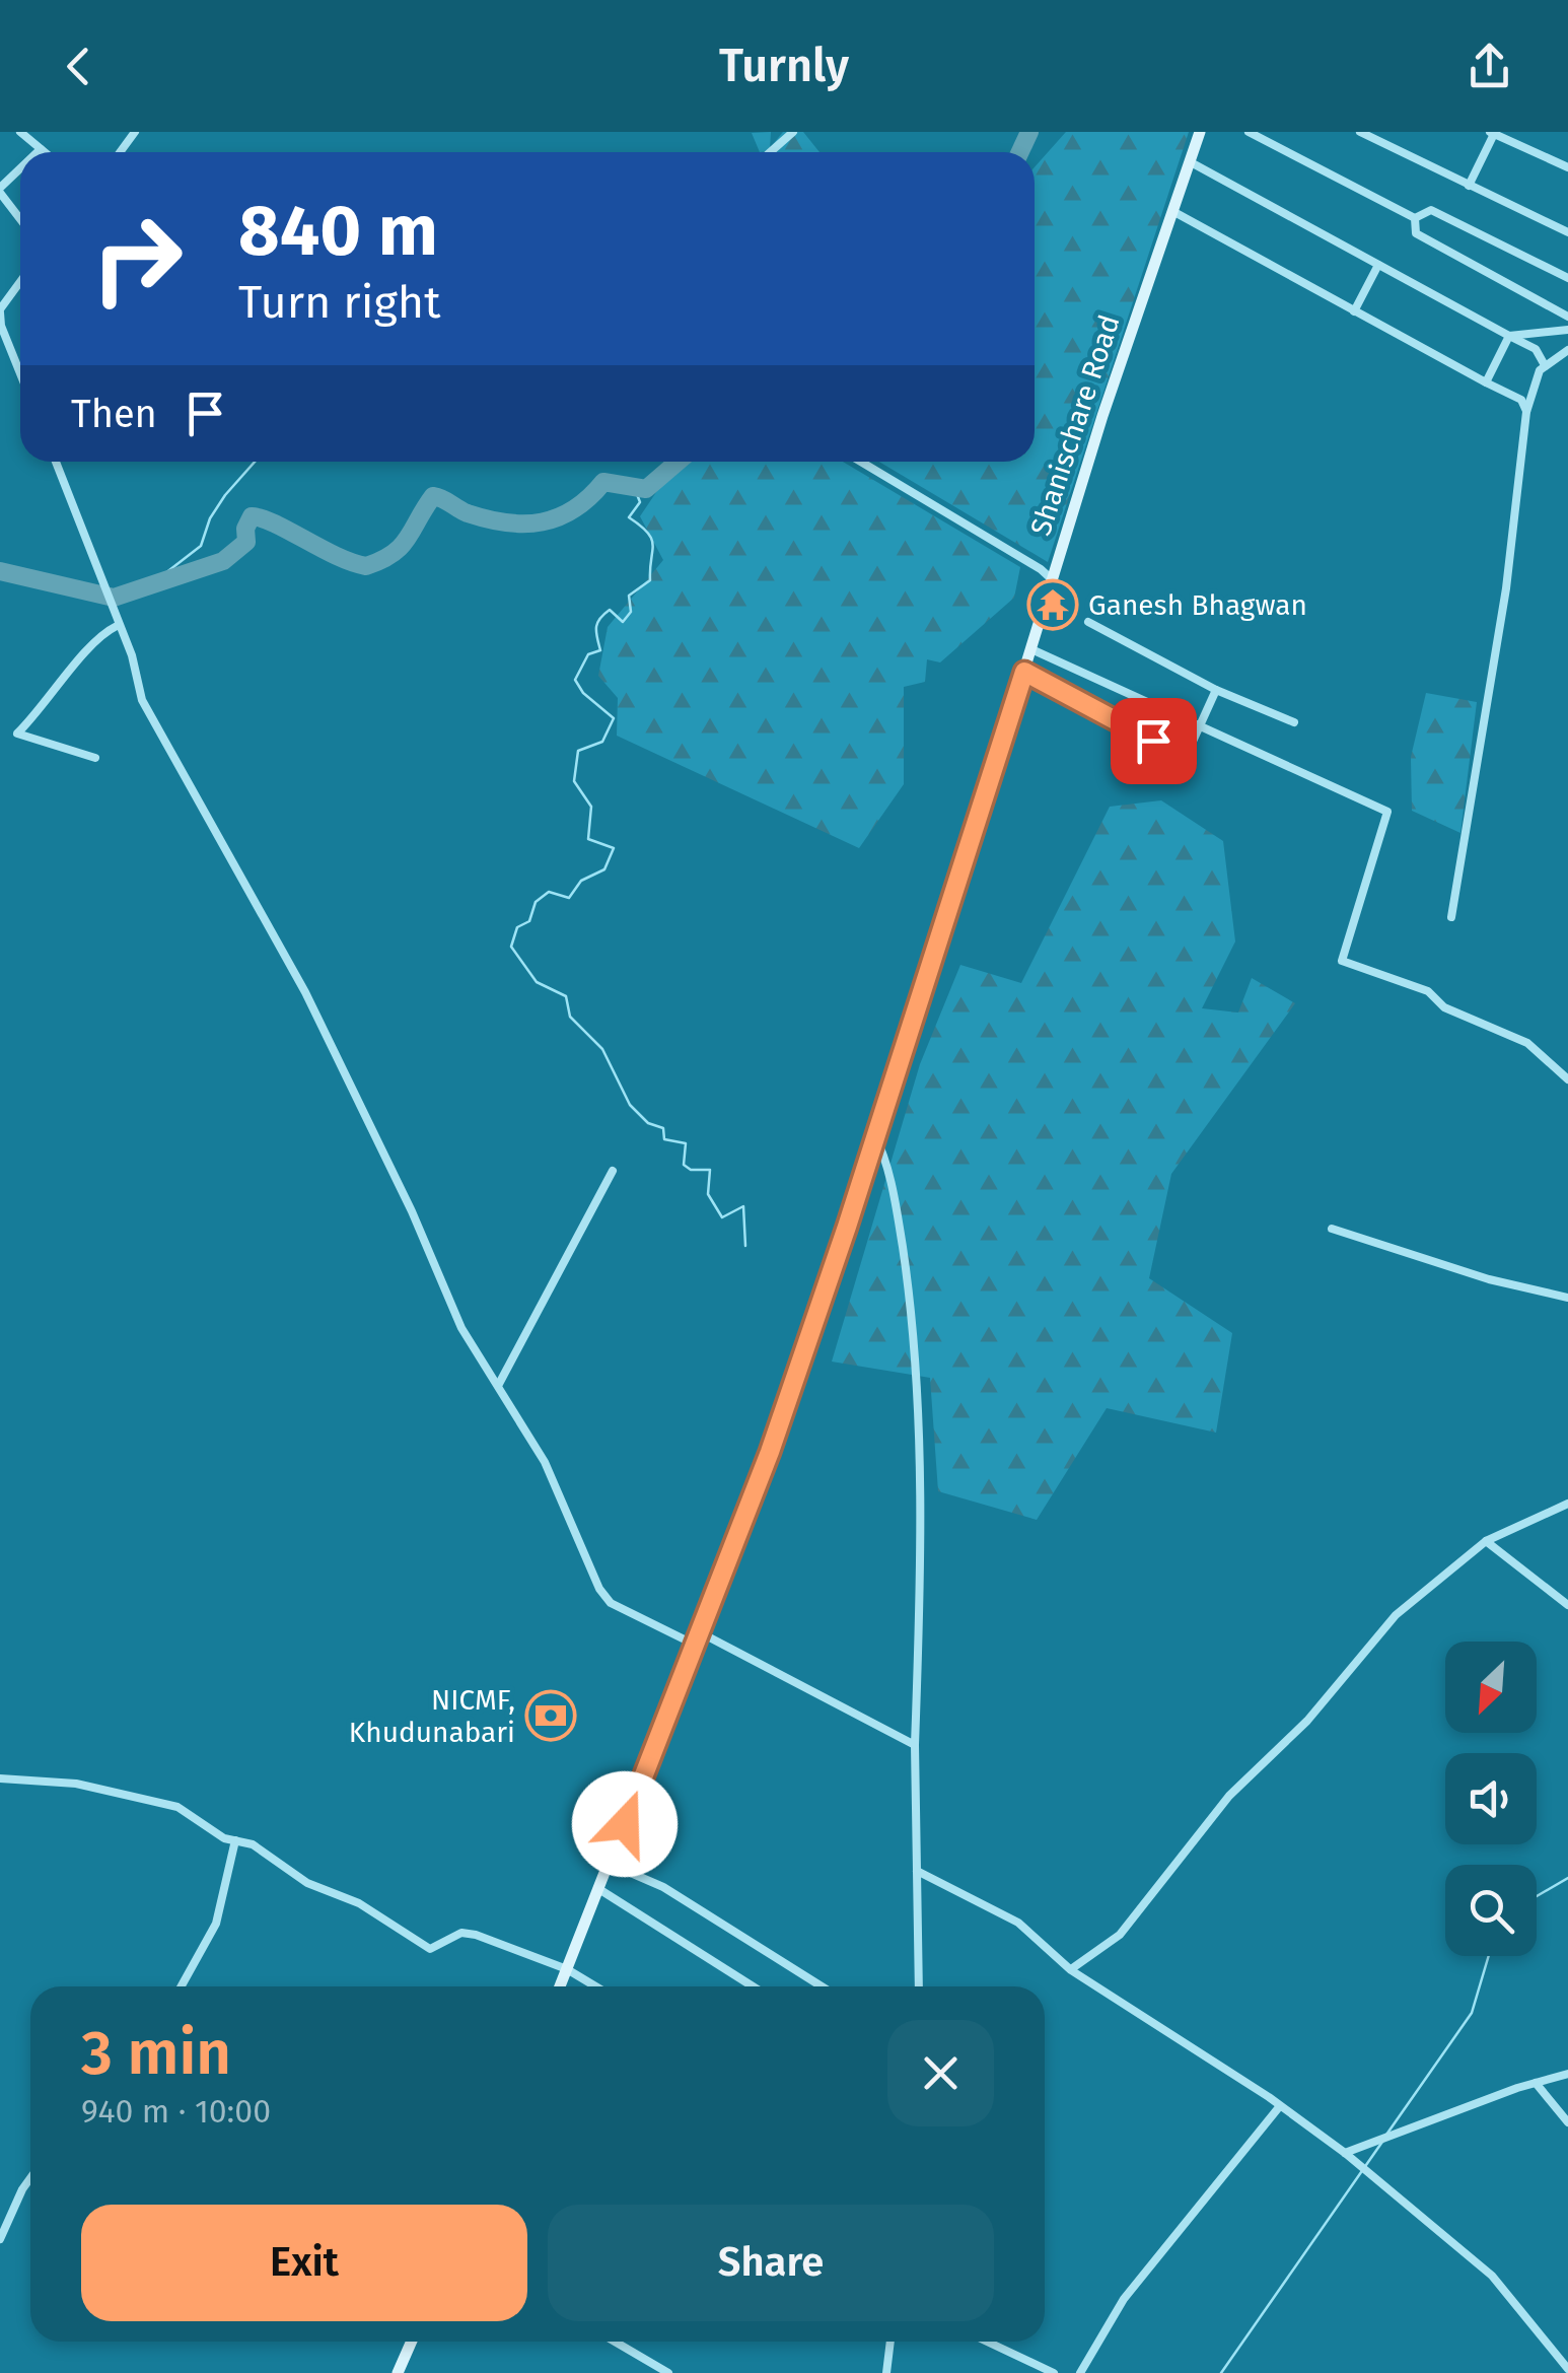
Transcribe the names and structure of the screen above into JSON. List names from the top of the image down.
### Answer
{
  "streets": {
    "street": ["Shanischare Road"]
  },
  "places": {
    "temple": ["Ganesh Bhagwan"],
    "bank": ["NICMF, Khudunabari"]
  },
  "north": "bottom left",
  "page": {
    "header": "Turnly",
    "turn": ["840 m", "Turn right"],
    "then": "Then",
    "heading": ["3 min", "940 m · 10:00"],
    "buttons": ["Exit", "Share"]
  }
}
